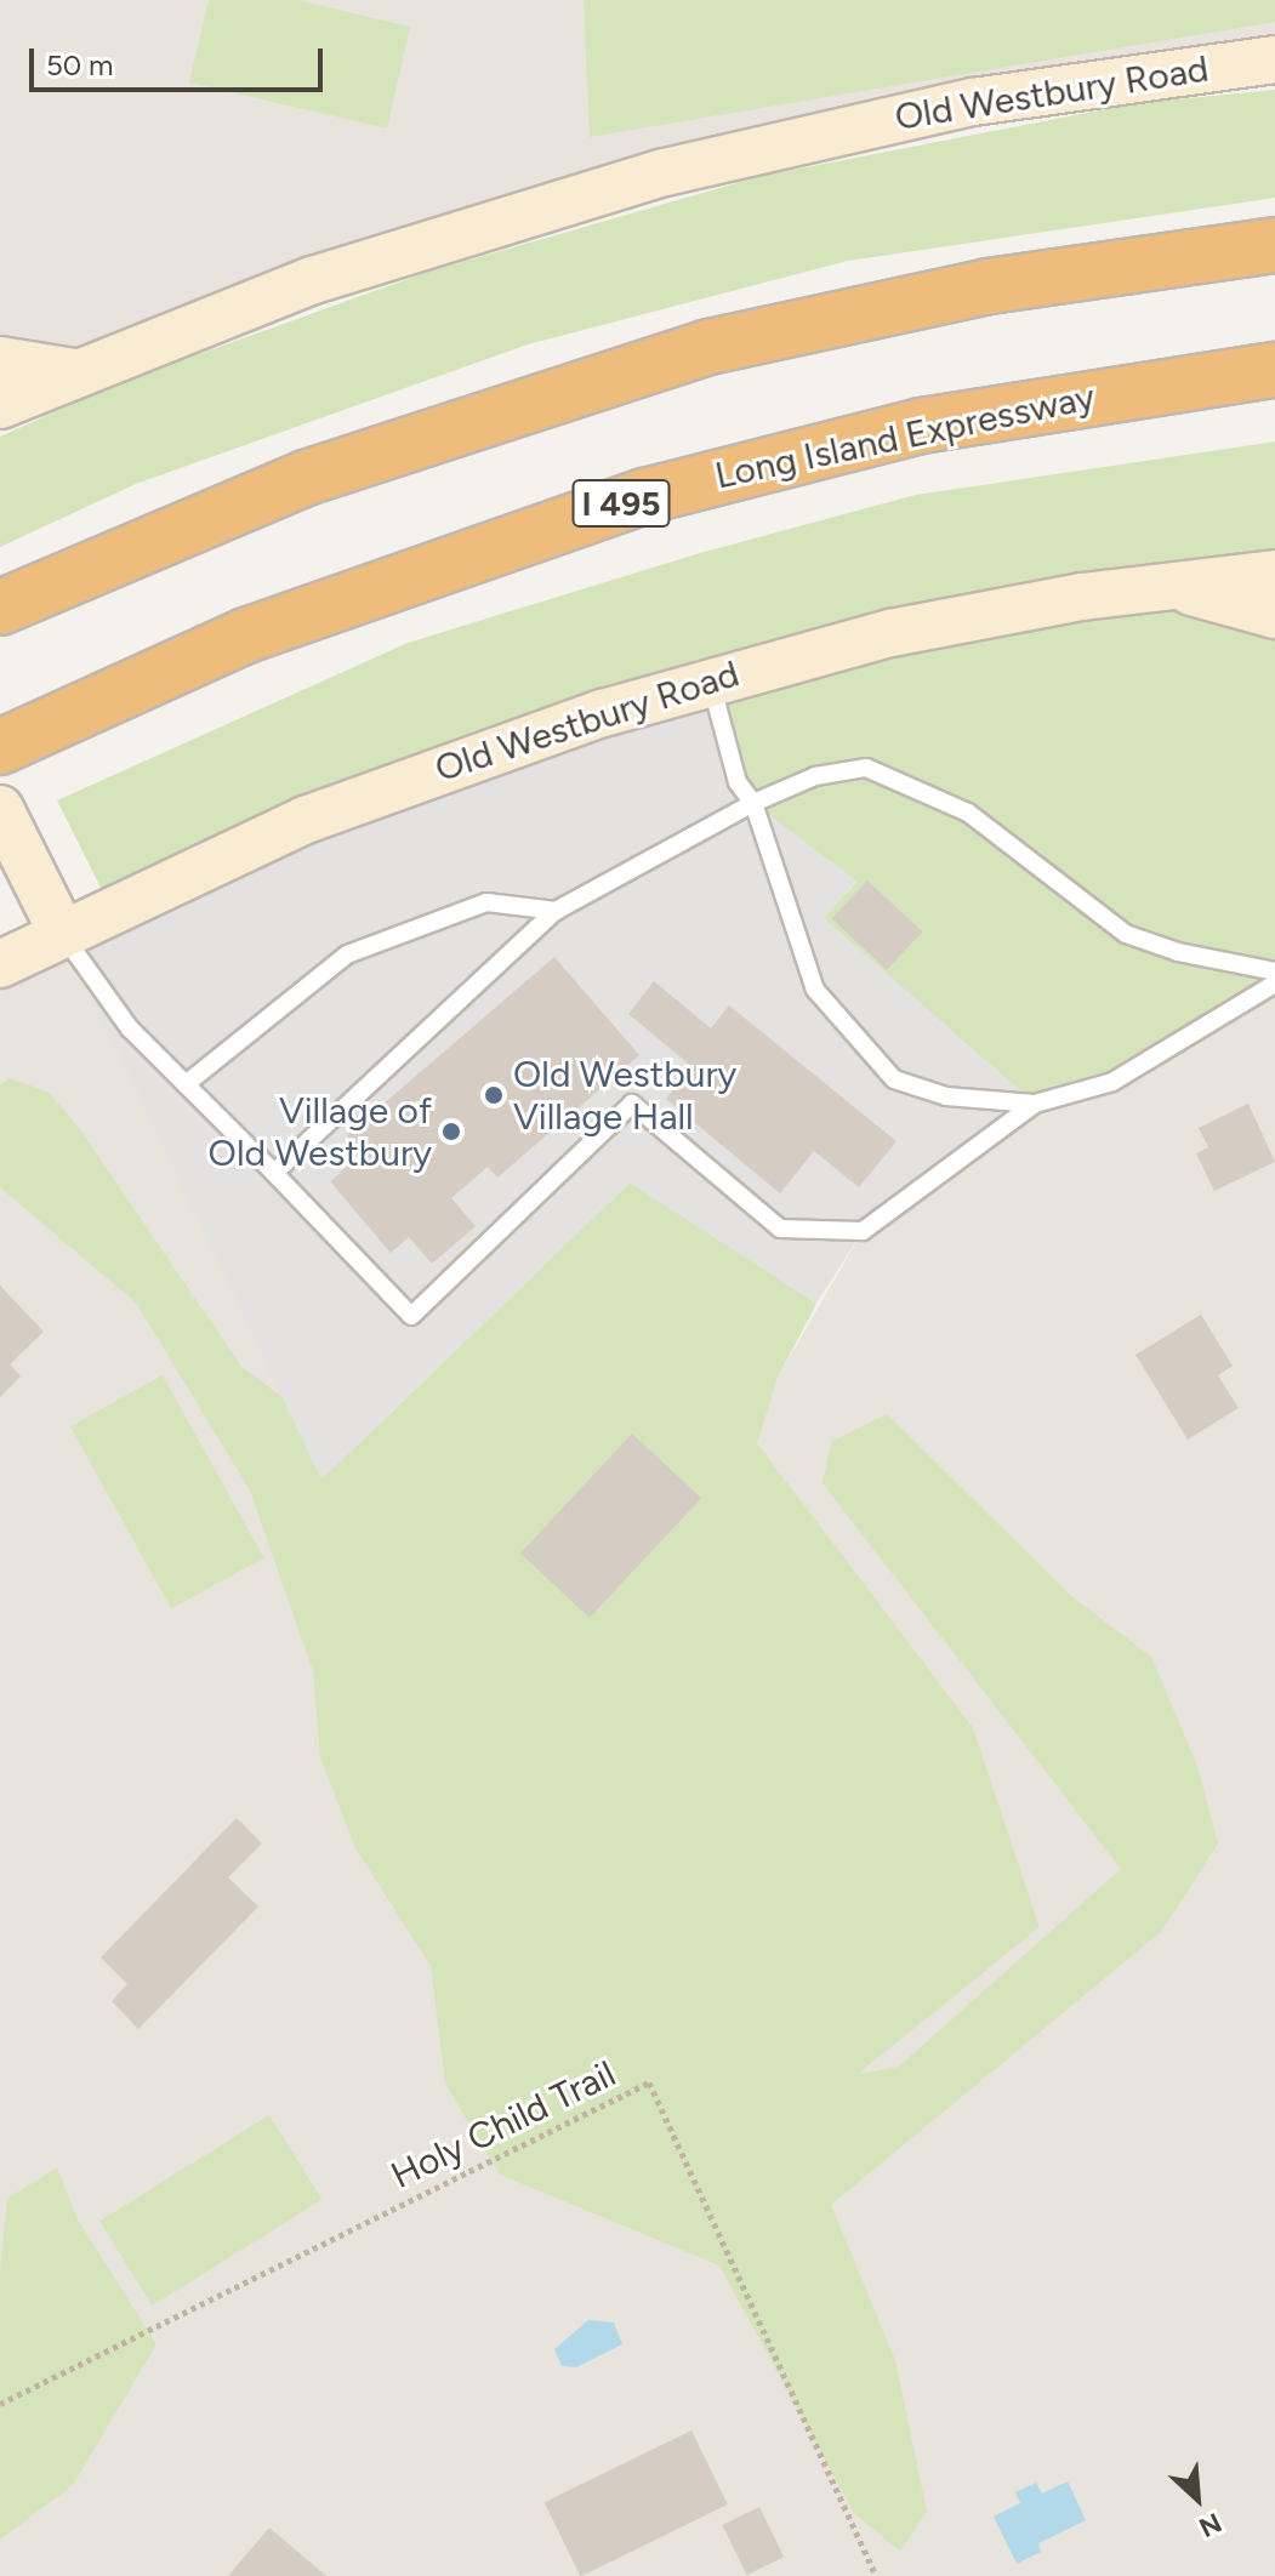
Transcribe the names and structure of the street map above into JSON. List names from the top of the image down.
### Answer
{
  "streets": {
    "highway": ["Long Island Expressway", "I 495"],
    "main road": ["Old Westbury Road"],
    "path": ["Holy Child Trail"]
  },
  "places": ["Old Westbury Village Hall", "Village of Old Westbury"],
  "scale_bar": "50 m",
  "north": "bottom right"
}
